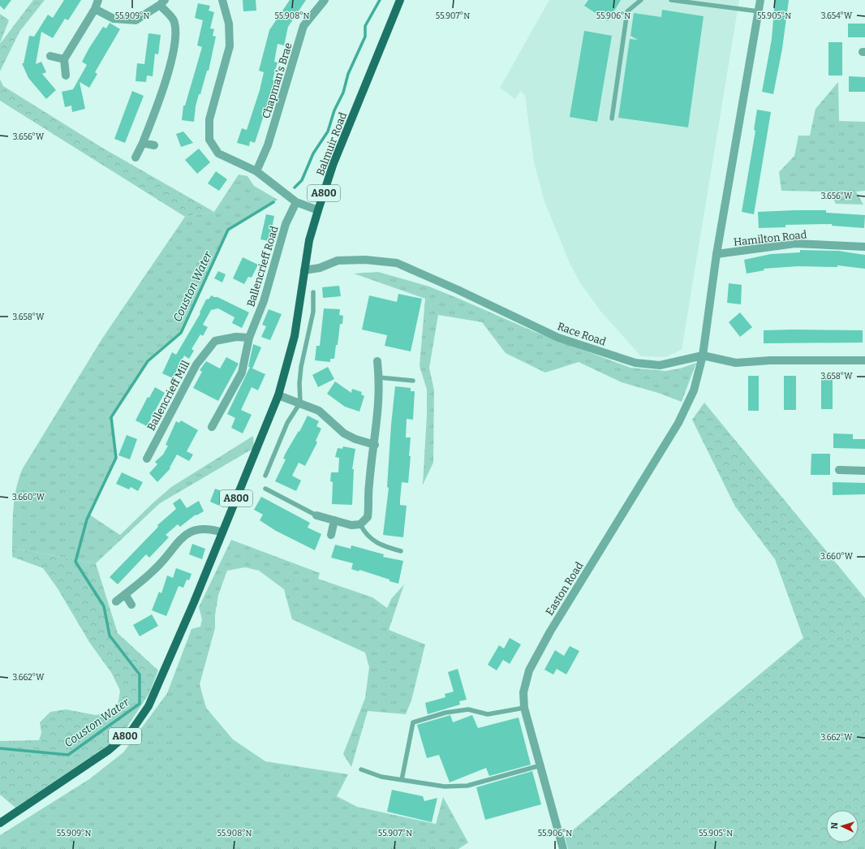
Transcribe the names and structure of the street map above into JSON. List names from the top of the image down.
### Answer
{
  "streets": {
    "main road": ["Balmuir Road", "A800"],
    "street": [
      "Chapman's Brae",
      "Hamilton Road",
      "Ballencrieff Road",
      "Race Road",
      "Ballencrieff Mill",
      "Easton Road"
    ]
  },
  "crossings": [
    ["Balmuir Road", "A800"],
    ["Balmuir Road", "Race Road"],
    ["Hamilton Road", "Easton Road"],
    ["Ballencrieff Road", "Ballencrieff Mill"],
    ["Race Road", "Easton Road"]
  ],
  "water": ["Couston Water"],
  "north": "left",
  "coordinates": [
    "3.654°W",
    "55.909°N",
    "55.908°N",
    "55.907°N",
    "55.906°N",
    "55.905°N",
    "3.656°W",
    "3.658°W",
    "3.660°W",
    "3.662°W"
  ]
}
